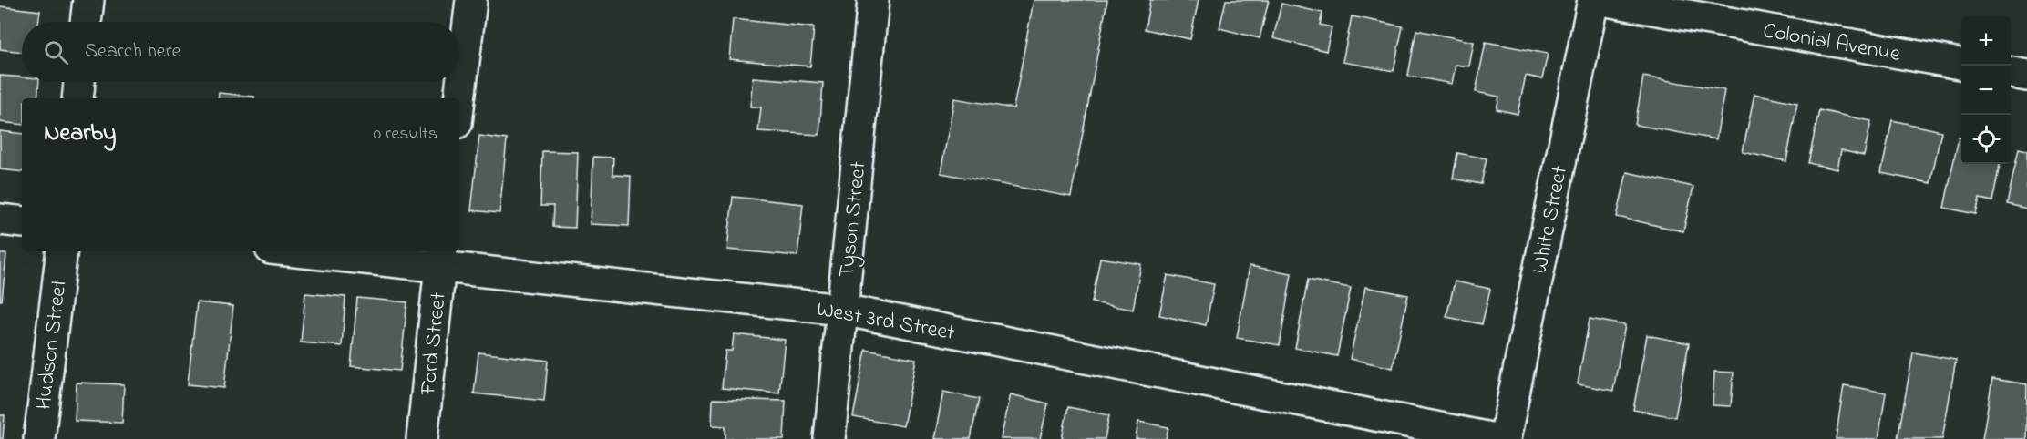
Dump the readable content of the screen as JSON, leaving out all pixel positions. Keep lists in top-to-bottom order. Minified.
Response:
{"streets":{"street":["Colonial Avenue","Tyson Street","White Street","West 3rd Street","Ford Street","Hudson Street"]},"crossings":[["Tyson Street","West 3rd Street"],["West 3rd Street","Ford Street"]],"page":{"map_buttons":["+","−"],"search":"Search here","heading":["Nearby","0 results"]}}
